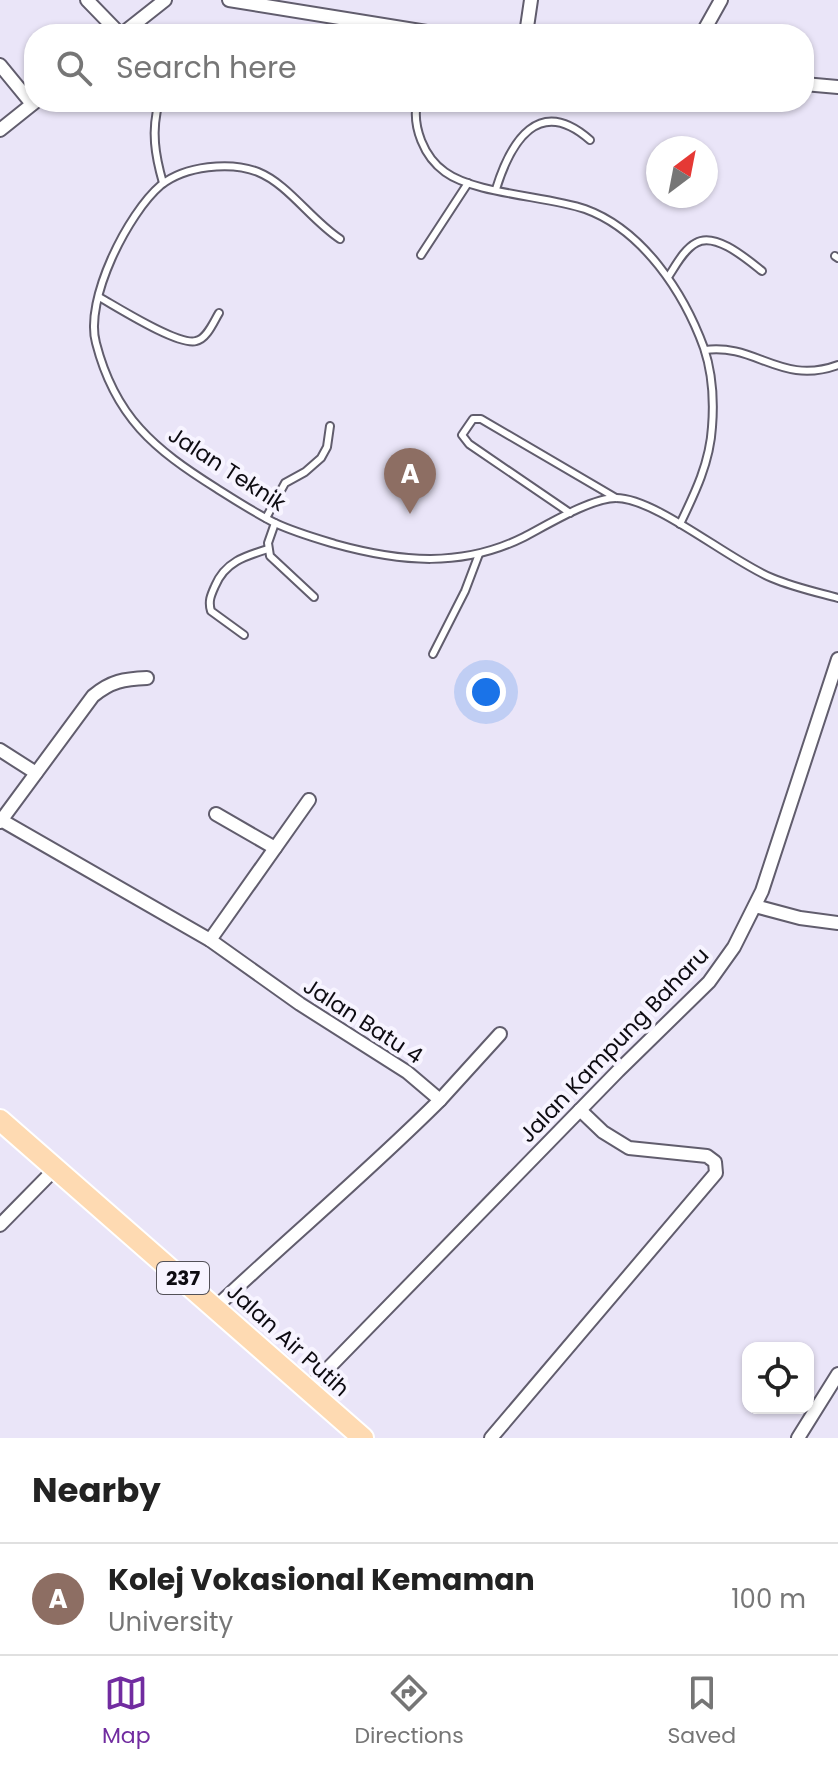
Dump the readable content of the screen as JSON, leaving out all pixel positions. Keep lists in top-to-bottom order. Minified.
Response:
{"streets":{"main road":["237","Jalan Air Putih"],"street":["Jalan Batu 4","Jalan Kampung Baharu"],"lane":["Jalan Teknik"]},"crossings":[["Jalan Kampung Baharu","Jalan Air Putih"]],"north":"top right","page":{"search":"Search here","pins":"A","heading":"Nearby","list":[{"mark":"A","name":"Kolej Vokasional Kemaman","note":"University","value":"100 m"}],"nav":["Map","Directions","Saved"]}}
